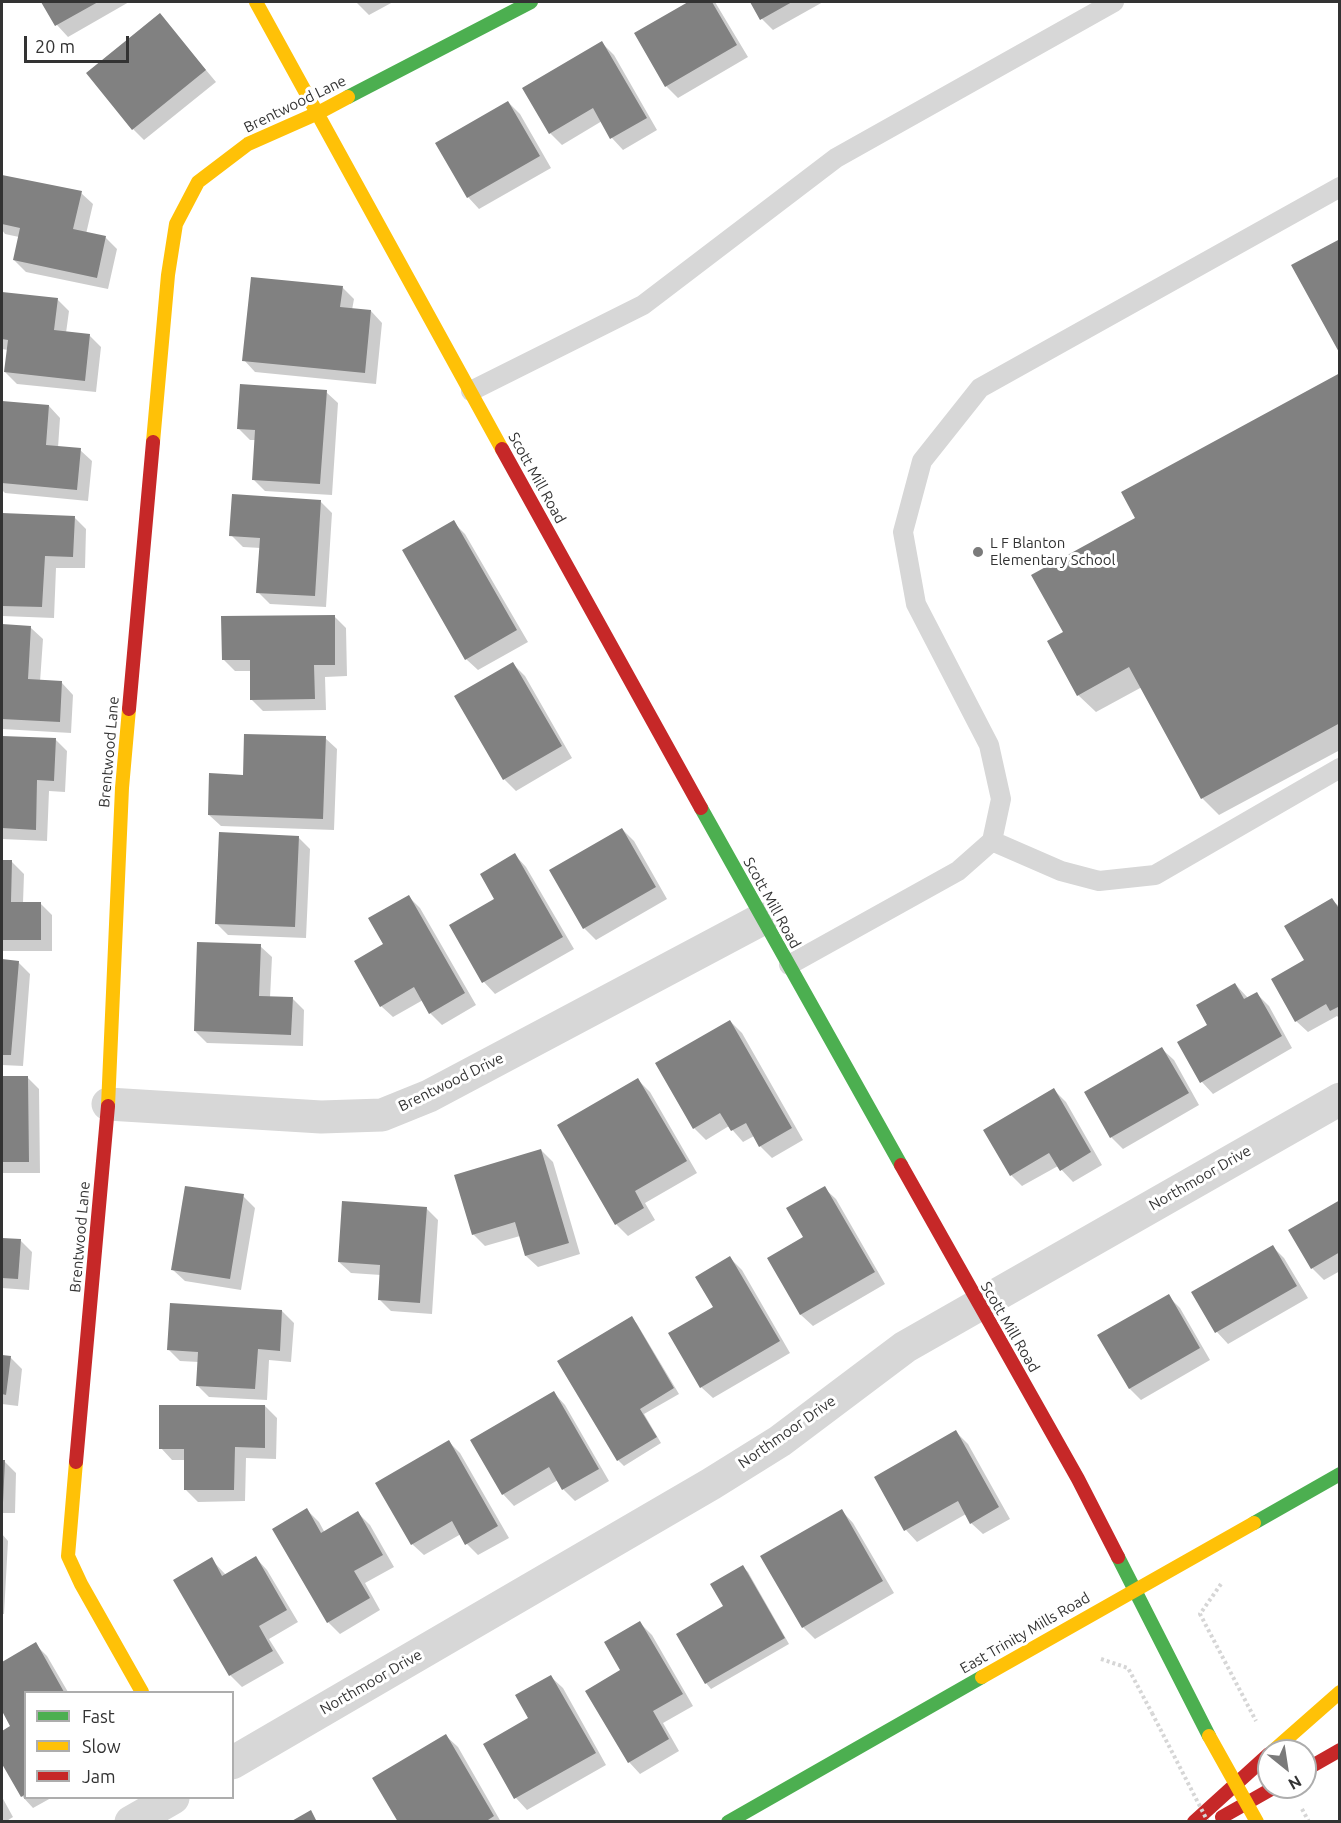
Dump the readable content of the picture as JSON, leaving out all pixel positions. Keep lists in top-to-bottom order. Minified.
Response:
{"streets":{"main road":["Brentwood Lane","Scott Mill Road","East Trinity Mills Road"],"street":["Brentwood Drive","Northmoor Drive"]},"crossings":[["Brentwood Lane","Scott Mill Road"],["Brentwood Lane","Brentwood Drive"],["Scott Mill Road","Brentwood Drive"],["Scott Mill Road","Northmoor Drive"],["Scott Mill Road","East Trinity Mills Road"]],"places":["L F Blanton Elementary School"],"legend":["Fast","Slow","Jam"],"scale_bar":"20 m","north":"bottom right"}
